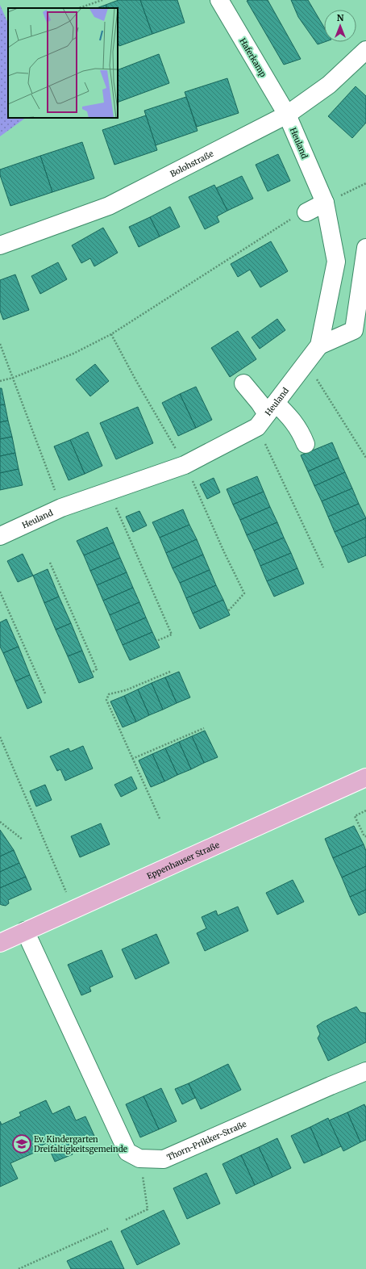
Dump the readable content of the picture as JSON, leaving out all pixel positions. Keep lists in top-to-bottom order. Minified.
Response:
{"streets":{"main road":["Eppenhauser Straße"],"street":["Haferkamp","Heuland","Bolohstraße","Thorn-Prikker-Straße"]},"crossings":[["Haferkamp","Heuland"],["Haferkamp","Bolohstraße"],["Heuland","Bolohstraße"]],"places":{"school or university":["Ev. Kindergarten Dreifaltigkeitsgemeinde"]},"north":"top"}
